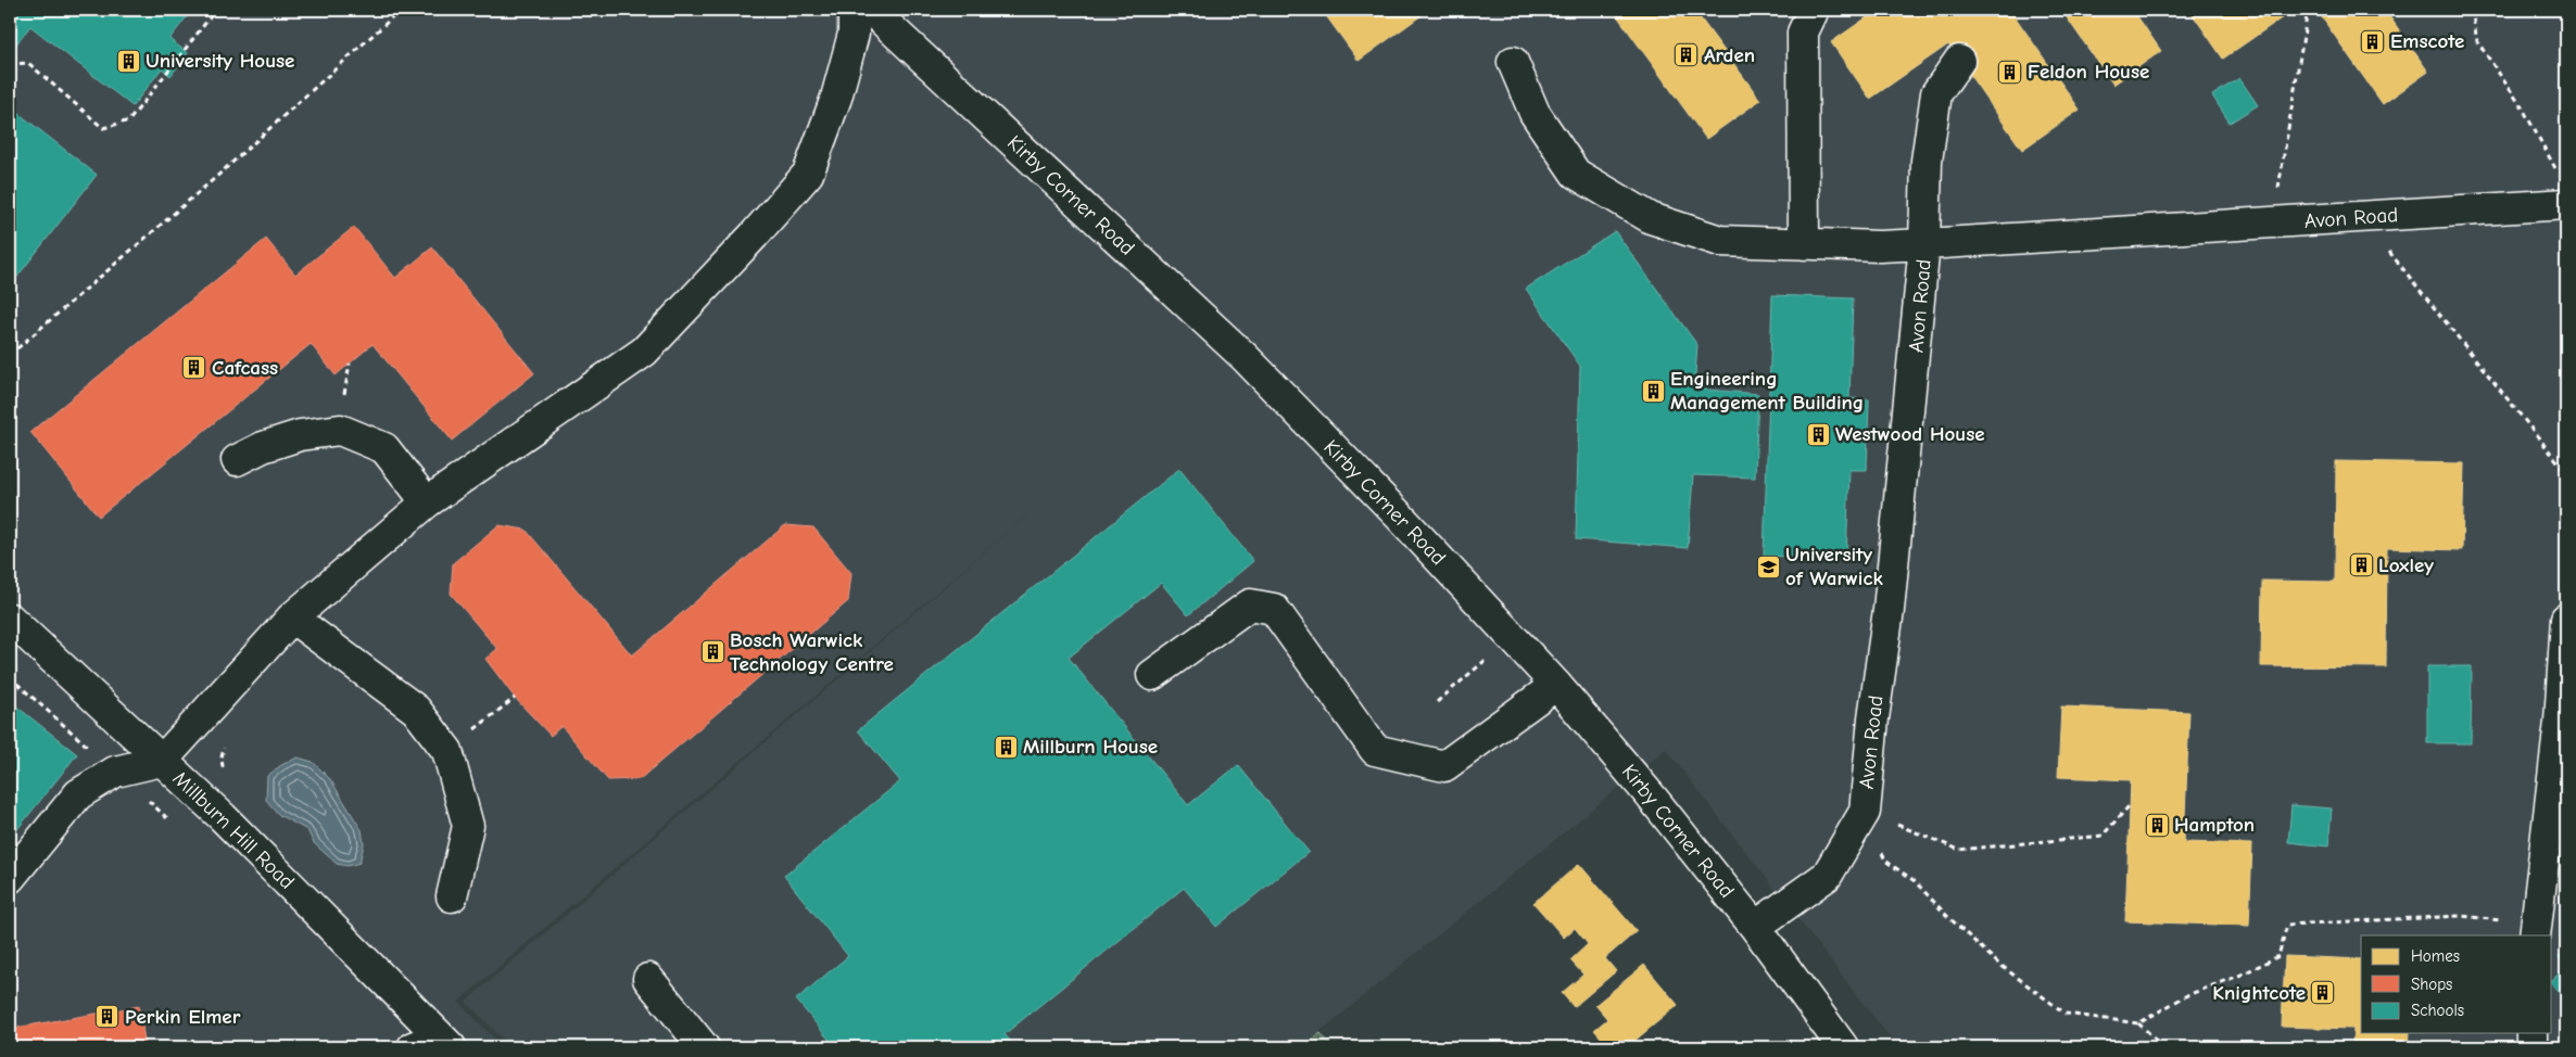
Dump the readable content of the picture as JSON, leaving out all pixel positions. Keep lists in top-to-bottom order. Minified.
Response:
{"streets":{"street":["Kirby Corner Road","Avon Road","Millburn Hill Road"]},"crossings":[["Kirby Corner Road","Avon Road"]],"places":{"building":["Emscote","Arden","University House","Feldon House","Cafcass","Engineering Management Building","Westwood House","Loxley","Bosch Warwick Technology Centre","Millburn House","Hampton","Knightcote","Perkin Elmer"],"school or university":["University of Warwick"]},"legend":["Homes","Shops","Schools"]}
